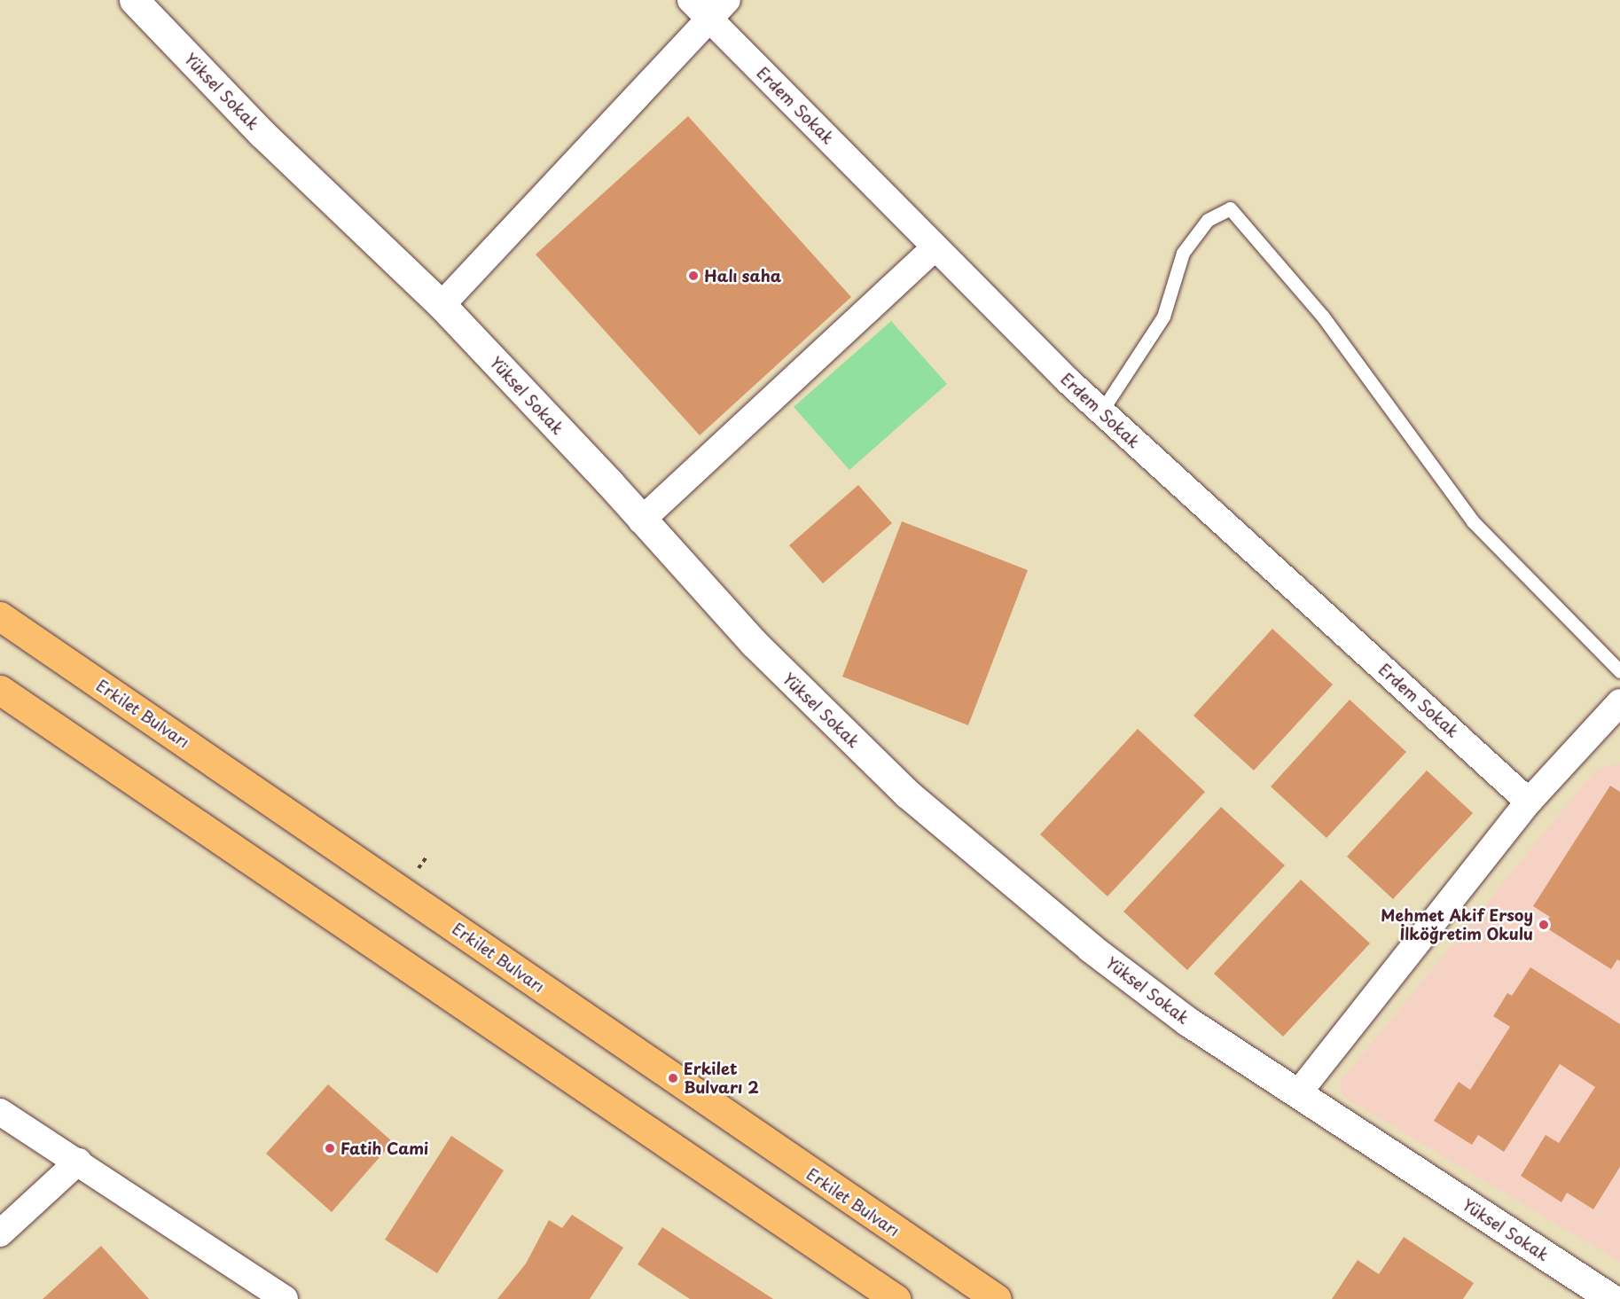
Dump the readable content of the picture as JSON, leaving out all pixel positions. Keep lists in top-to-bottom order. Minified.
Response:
{"streets":{"main road":["Erkilet Bulvarı"],"street":["Yüksel Sokak","Erdem Sokak"]},"places":["Halı saha","Mehmet Akif Ersoy İlköğretim Okulu","Erkilet Bulvarı 2","Fatih Cami"]}
